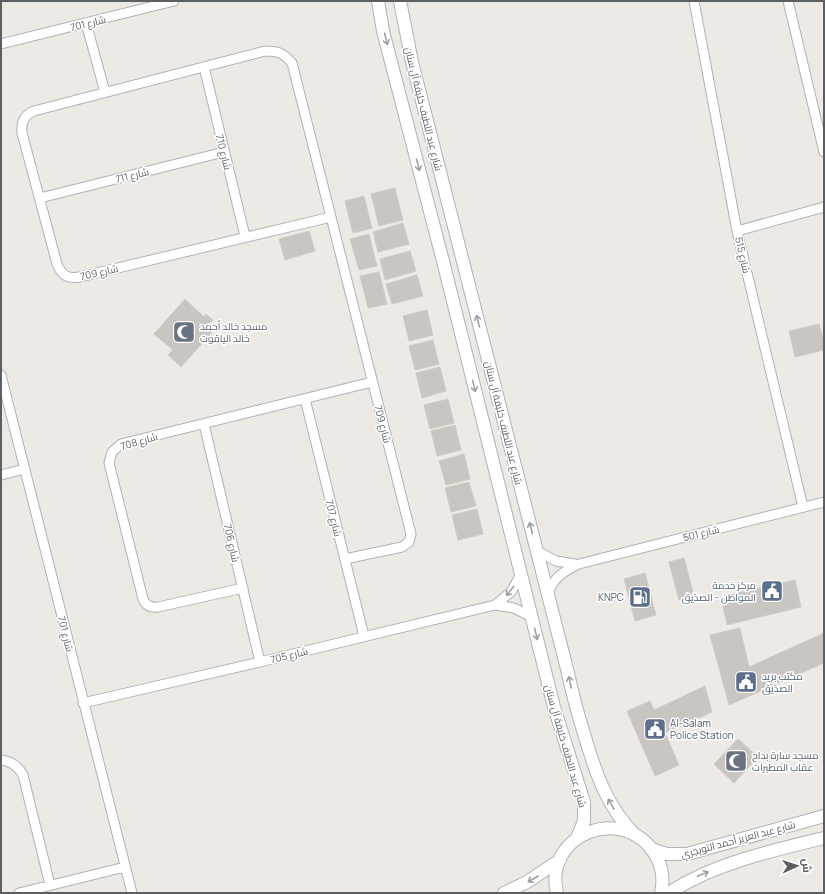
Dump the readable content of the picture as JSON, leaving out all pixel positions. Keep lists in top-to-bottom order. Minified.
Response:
{"streets":{"street":["شارع 701","شارع عبد اللطيف خليفة آل سنان","شارع 710","شارع 711","شارع 515","شارع 709","شارع 708","شارع 707","شارع 501","شارع 706","شارع 705","شارع عبد العزيز أحمد التويجري"]},"crossings":[["شارع 701","شارع 705"],["شارع عبد اللطيف خليفة آل سنان","شارع 501"],["شارع عبد اللطيف خليفة آل سنان","شارع 705"],["شارع عبد اللطيف خليفة آل سنان","شارع عبد العزيز أحمد التويجري"],["شارع 710","شارع 711"],["شارع 710","شارع 709"],["شارع 711","شارع 709"],["شارع 515","شارع 501"],["شارع 709","شارع 708"],["شارع 709","شارع 707"],["شارع 708","شارع 707"],["شارع 708","شارع 706"],["شارع 707","شارع 705"],["شارع 706","شارع 705"]],"places":{"mosque":["مسجد خالد أحمد خالد الياقوت","مسجد سارة بداح عقاب المطيرات"],"public building":["مركز خدمة المواطن - الصدّيق","مكتب بريد الصدّيق","Al-Salam Police Station"],"fuel station":["KNPC"]},"north":"right"}
